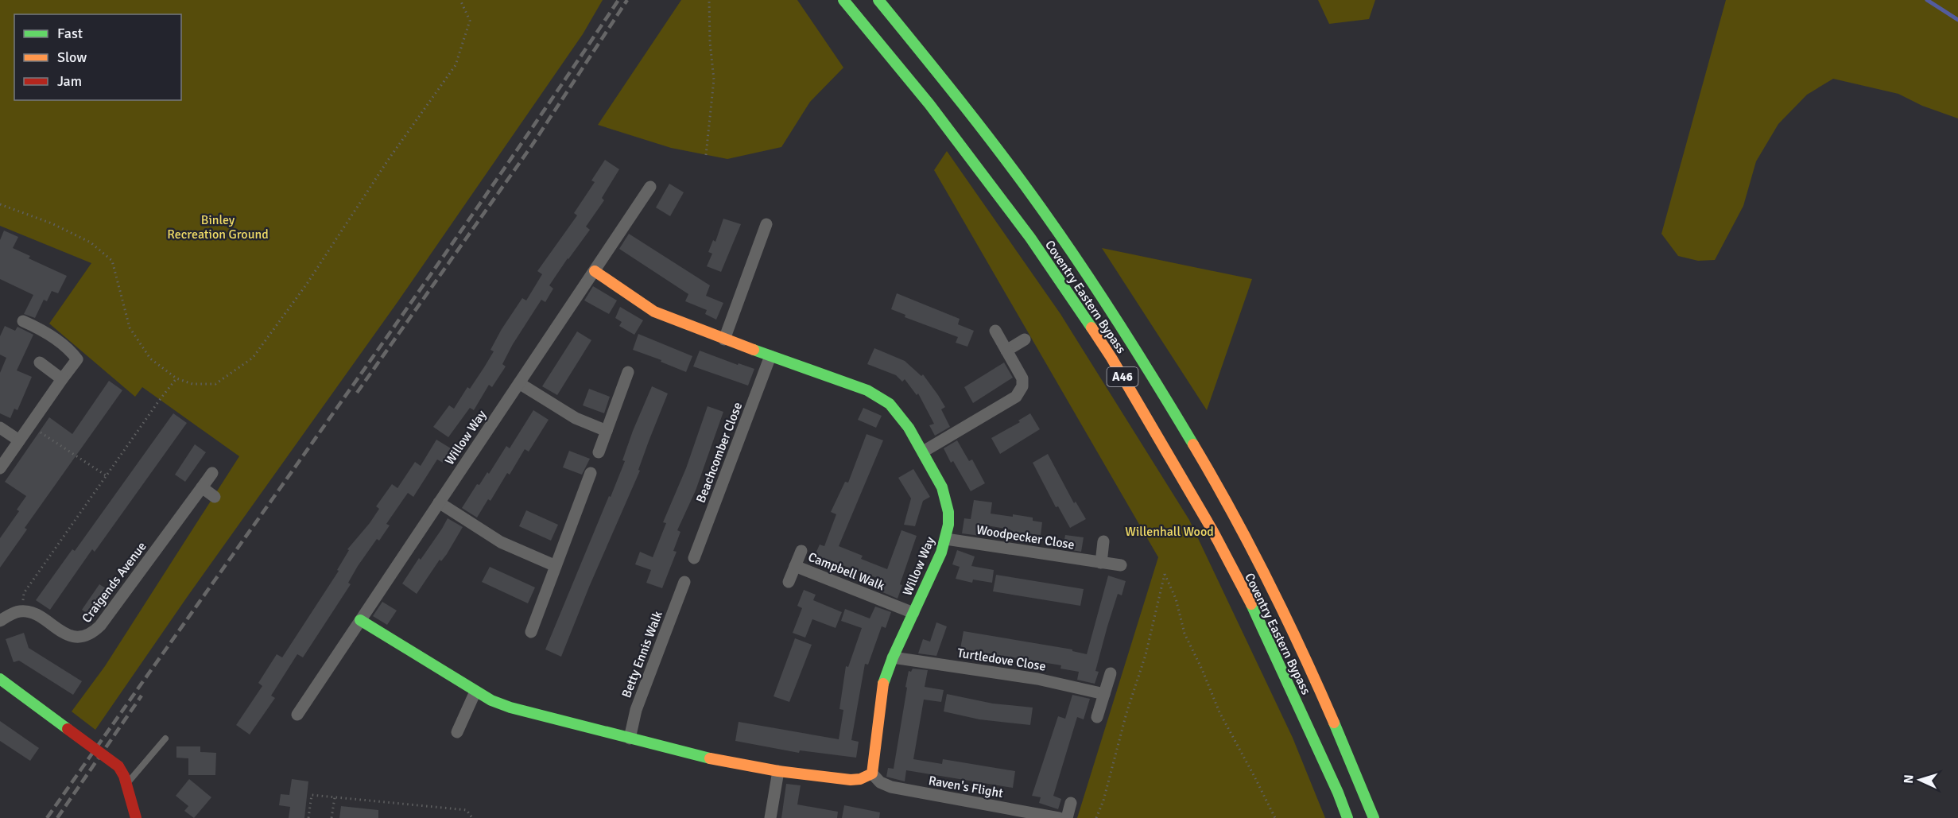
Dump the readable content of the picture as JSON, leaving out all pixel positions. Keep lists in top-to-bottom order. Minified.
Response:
{"streets":{"main road":["Coventry Eastern Bypass","A46","Willow Way"],"street":["Beachcomber Close","Woodpecker Close","Campbell Walk","Craigends Avenue","Betty Ennis Walk","Turtledove Close","Raven's Flight"]},"crossings":[["Willow Way","Beachcomber Close"],["Willow Way","Woodpecker Close"],["Willow Way","Campbell Walk"],["Willow Way","Turtledove Close"],["Willow Way","Raven's Flight"]],"parks":["Binley Recreation Ground","Willenhall Wood"],"legend":["Fast","Slow","Jam"],"north":"left"}
